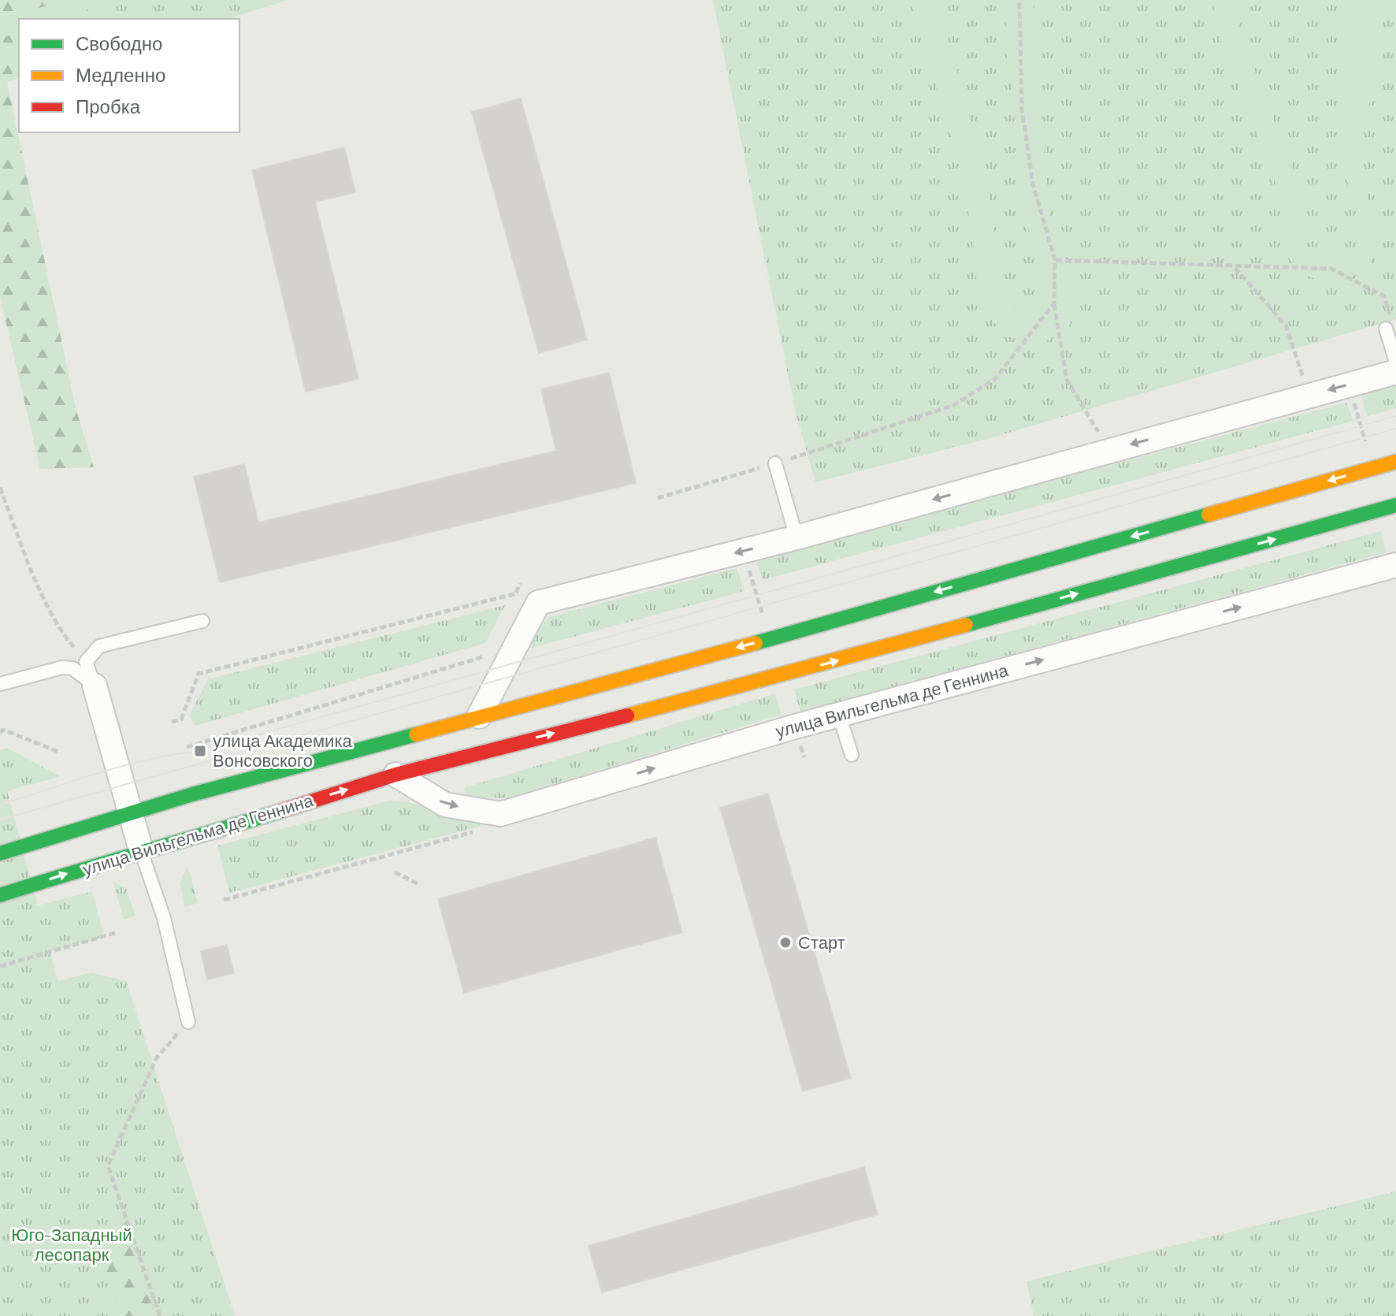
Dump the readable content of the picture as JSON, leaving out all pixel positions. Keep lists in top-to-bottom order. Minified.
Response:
{"streets":{"main road":["улица Вильгельма де Геннина"]},"parks":["Юго-Западный лесопарк"],"places":{"transit":["улица Академика Вонсовского"],"other":["Старт"]},"legend":["Свободно","Медленно","Пробка"]}
